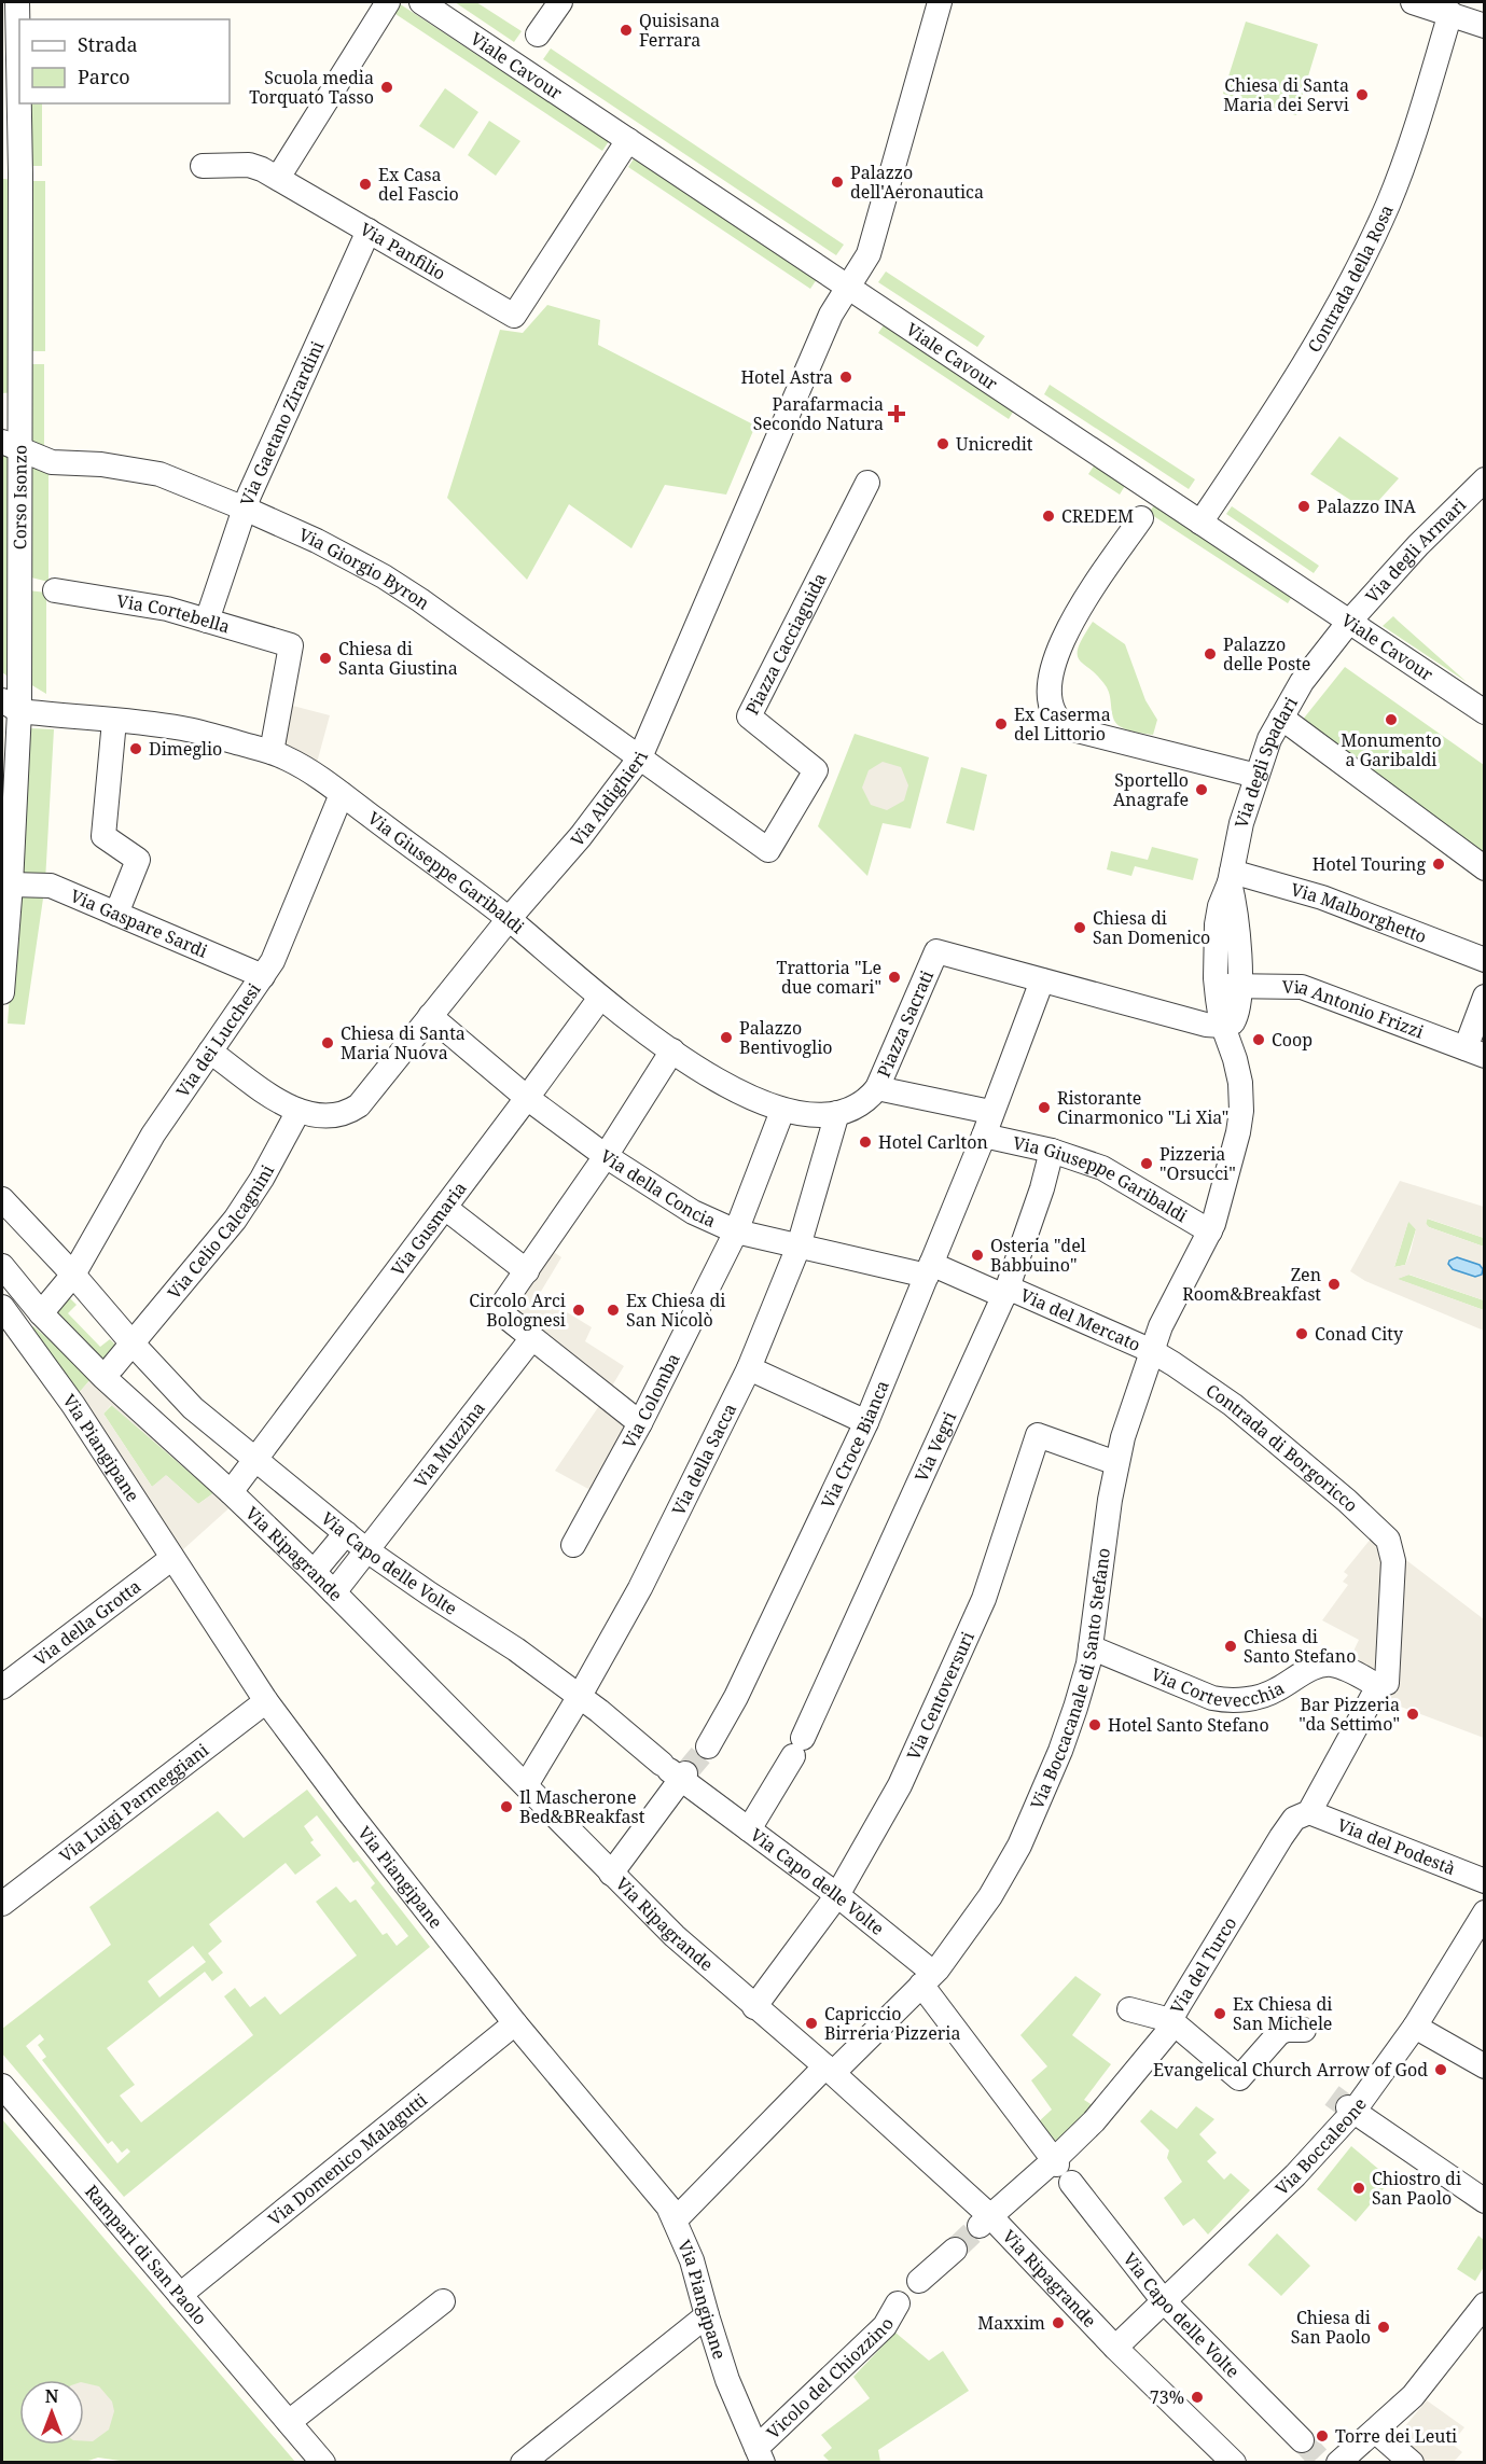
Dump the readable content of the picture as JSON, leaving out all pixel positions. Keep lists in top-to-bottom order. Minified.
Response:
{"streets":{"street":["Viale Cavour","Via Panfilio","Contrada della Rosa","Via Gaetano Zirardini","Corso Isonzo","Via degli Armari","Via Giorgio Byron","Via Cortebella","Piazza Cacciaguida","Via degli Spadari","Via Aldighieri","Via Giuseppe Garibaldi","Via Malborghetto","Via Gaspare Sardi","Via Antonio Frizzi","Piazza Sacrati","Via dei Lucchesi","Via della Concia","Via Gusmaria","Via Celio Calcagnini","Via del Mercato","Via Colomba","Via Muzzina","Via Croce Bianca","Via Vegri","Contrada di Borgoricco","Via Piangipane","Via della Sacca","Via Ripagrande","Via Capo delle Volte","Via della Grotta","Via Cortevecchia","Via Boccacanale di Santo Stefano","Via Centoversuri","Via Luigi Parmeggiani","Via del Podestà","Via del Turco","Via Boccaleone","Via Domenico Malagutti","Rampari di San Paolo","Vicolo del Chiozzino"]},"crossings":[["Viale Cavour","Via Panfilio"],["Viale Cavour","Contrada della Rosa"],["Viale Cavour","Via degli Armari"],["Viale Cavour","Via degli Spadari"],["Viale Cavour","Via Aldighieri"],["Via Panfilio","Via Gaetano Zirardini"],["Via Gaetano Zirardini","Via Giorgio Byron"],["Via Gaetano Zirardini","Via Cortebella"],["Corso Isonzo","Via Giorgio Byron"],["Corso Isonzo","Via Giuseppe Garibaldi"],["Corso Isonzo","Via Gaspare Sardi"],["Via degli Armari","Via degli Spadari"],["Via Giorgio Byron","Piazza Cacciaguida"],["Via Giorgio Byron","Via Aldighieri"],["Via Cortebella","Via Giuseppe Garibaldi"],["Via degli Spadari","Via Malborghetto"],["Via degli Spadari","Via Antonio Frizzi"],["Via degli Spadari","Piazza Sacrati"],["Via Aldighieri","Via Giuseppe Garibaldi"],["Via Aldighieri","Via dei Lucchesi"],["Via Aldighieri","Via della Concia"],["Via Aldighieri","Via Celio Calcagnini"],["Via Giuseppe Garibaldi","Via dei Lucchesi"],["Via Giuseppe Garibaldi","Via Gusmaria"],["Via Giuseppe Garibaldi","Via Colomba"],["Via Giuseppe Garibaldi","Via Croce Bianca"],["Via Giuseppe Garibaldi","Via Vegri"],["Via Giuseppe Garibaldi","Via della Sacca"],["Via Giuseppe Garibaldi","Via Boccacanale di Santo Stefano"],["Via Gaspare Sardi","Via dei Lucchesi"],["Via dei Lucchesi","Via Ripagrande"],["Via dei Lucchesi","Via Capo delle Volte"],["Via della Concia","Via Gusmaria"],["Via della Concia","Via del Mercato"],["Via della Concia","Via Colomba"],["Via della Concia","Via Croce Bianca"],["Via della Concia","Via Vegri"],["Via della Concia","Via della Sacca"],["Via Gusmaria","Via Ripagrande"],["Via Gusmaria","Via Capo delle Volte"],["Via Celio Calcagnini","Via Ripagrande"],["Via Celio Calcagnini","Via Capo delle Volte"],["Via del Mercato","Via Vegri"],["Via del Mercato","Contrada di Borgoricco"],["Via del Mercato","Via Boccacanale di Santo Stefano"],["Via Muzzina","Via Ripagrande"],["Via Muzzina","Via Capo delle Volte"],["Via Vegri","Via Capo delle Volte"],["Contrada di Borgoricco","Via Boccacanale di Santo Stefano"],["Contrada di Borgoricco","Via del Turco"],["Via Piangipane","Via della Grotta"],["Via Piangipane","Via Boccacanale di Santo Stefano"],["Via Piangipane","Via Luigi Parmeggiani"],["Via Piangipane","Via Domenico Malagutti"],["Via Piangipane","Vicolo del Chiozzino"],["Via della Sacca","Via Ripagrande"],["Via della Sacca","Via Capo delle Volte"],["Via Ripagrande","Via Boccacanale di Santo Stefano"],["Via Ripagrande","Via Centoversuri"],["Via Ripagrande","Via del Turco"],["Via Ripagrande","Via Boccaleone"],["Via Capo delle Volte","Via Boccacanale di Santo Stefano"],["Via Capo delle Volte","Via Centoversuri"],["Via Capo delle Volte","Via del Turco"],["Via Capo delle Volte","Via Boccaleone"],["Via Cortevecchia","Via Boccacanale di Santo Stefano"],["Via Cortevecchia","Via del Turco"],["Via Boccacanale di Santo Stefano","Via Centoversuri"],["Via del Podestà","Via del Turco"],["Via Domenico Malagutti","Rampari di San Paolo"]],"places":{"other":["Quisisana Ferrara","Scuola media Torquato Tasso","Chiesa di Santa Maria dei Servi","Palazzo dell'Aeronautica","Ex Casa del Fascio","Hotel Astra","Unicredit","Palazzo INA","CREDEM","Palazzo delle Poste","Chiesa di Santa Giustina","Monumento a Garibaldi","Ex Caserma del Littorio","Dimeglio","Sportello Anagrafe","Hotel Touring","Chiesa di San Domenico","Trattoria \"Le due comari\"","Palazzo Bentivoglio","Coop","Chiesa di Santa Maria Nuova","Ristorante Cinarmonico \"Li Xia\"","Hotel Carlton","Pizzeria \"Orsucci\"","Osteria \"del Babbuino\"","Zen Room&Breakfast","Circolo Arci Bolognesi","Ex Chiesa di San Nicolò","Conad City","Chiesa di Santo Stefano","Bar Pizzeria \"da Settimo\"","Hotel Santo Stefano","Il Mascherone Bed&BReakfast","Ex Chiesa di San Michele","Capriccio Birreria Pizzeria","Evangelical Church Arrow of God","Chiostro di San Paolo","Maxxim","Chiesa di San Paolo","73%","Torre dei Leuti"],"health":["Parafarmacia Secondo Natura"]},"legend":["Strada","Parco"],"north":"top"}
